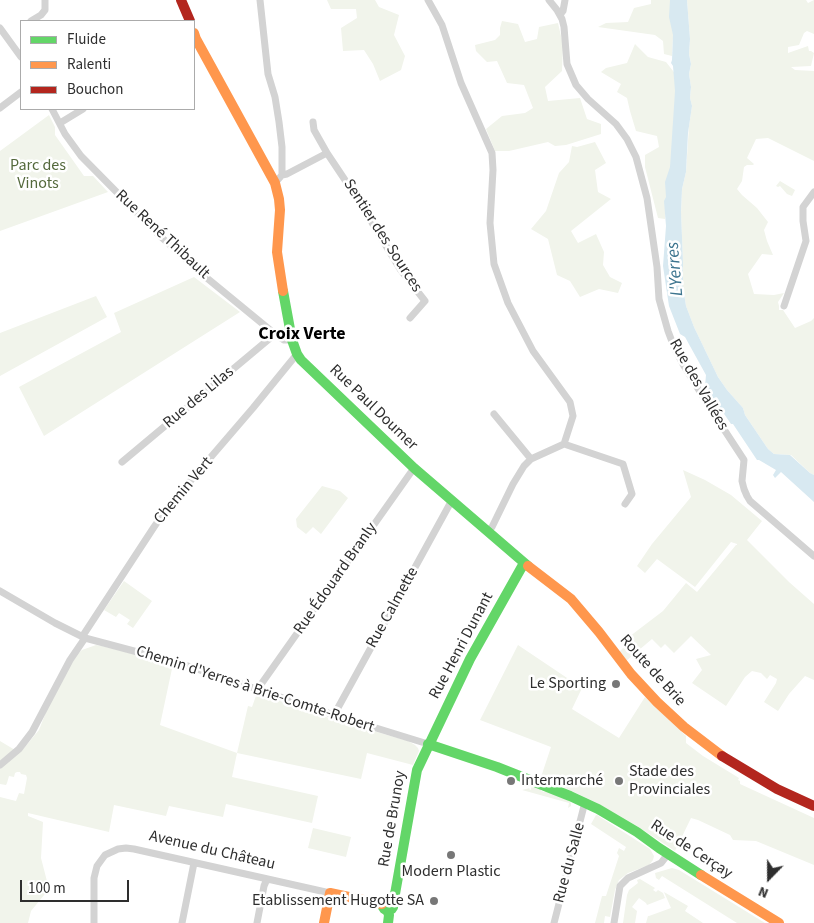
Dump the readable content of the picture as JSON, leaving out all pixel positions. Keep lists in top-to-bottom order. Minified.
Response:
{"streets":{"street":["Rue René Thibault","Sentier des Sources","Rue des Vallées","Rue des Lilas","Rue Paul Doumer","Chemin Vert","Rue Édouard Branly","Rue Calmette","Rue Henri Dunant","Route de Brie","Chemin d'Yerres à Brie-Comte-Robert","Rue de Brunoy","Rue de Cerçay","Avenue du Château","Rue du Salle"]},"crossings":[["Rue René Thibault","Rue des Lilas"],["Rue René Thibault","Rue Paul Doumer"],["Rue Paul Doumer","Chemin Vert"],["Rue Paul Doumer","Rue Édouard Branly"],["Rue Paul Doumer","Rue Calmette"],["Rue Paul Doumer","Route de Brie"],["Chemin Vert","Chemin d'Yerres à Brie-Comte-Robert"],["Rue Édouard Branly","Chemin d'Yerres à Brie-Comte-Robert"],["Rue Calmette","Chemin d'Yerres à Brie-Comte-Robert"],["Rue Henri Dunant","Route de Brie"],["Rue Henri Dunant","Chemin d'Yerres à Brie-Comte-Robert"],["Rue Henri Dunant","Rue de Brunoy"],["Rue Henri Dunant","Rue de Cerçay"],["Chemin d'Yerres à Brie-Comte-Robert","Rue de Brunoy"],["Chemin d'Yerres à Brie-Comte-Robert","Rue de Cerçay"],["Rue de Brunoy","Rue de Cerçay"],["Rue de Brunoy","Avenue du Château"],["Rue de Cerçay","Rue du Salle"]],"districts":["Croix Verte"],"water":["L'Yerres"],"parks":["Parc des Vinots"],"places":["Le Sporting","Intermarché","Stade des Provinciales","Modern Plastic","Etablissement Hugotte SA"],"legend":["Fluide","Ralenti","Bouchon"],"scale_bar":"100 m","north":"bottom"}
